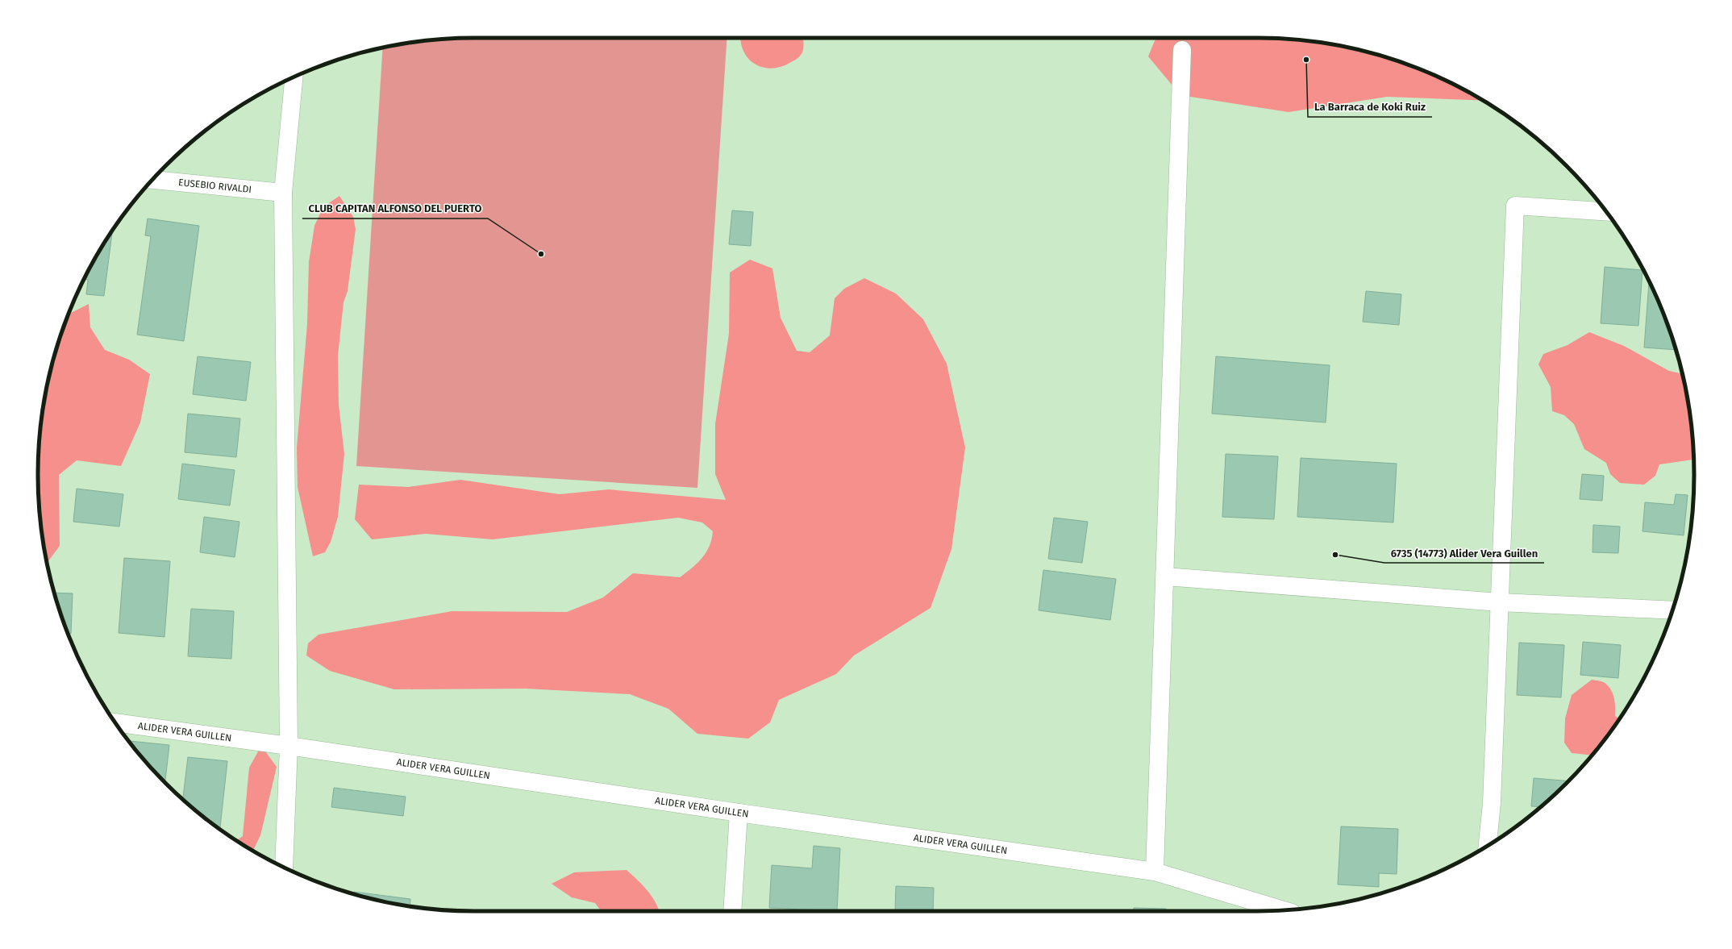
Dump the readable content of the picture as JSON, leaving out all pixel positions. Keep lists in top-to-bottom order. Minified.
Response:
{"streets":{"street":["EUSEBIO RIVALDI","ALIDER VERA GUILLEN"]},"places":["La Barraca de Koki Ruiz","CLUB CAPITAN ALFONSO DEL PUERTO","6735 (14773) Alider Vera Guillen"]}
